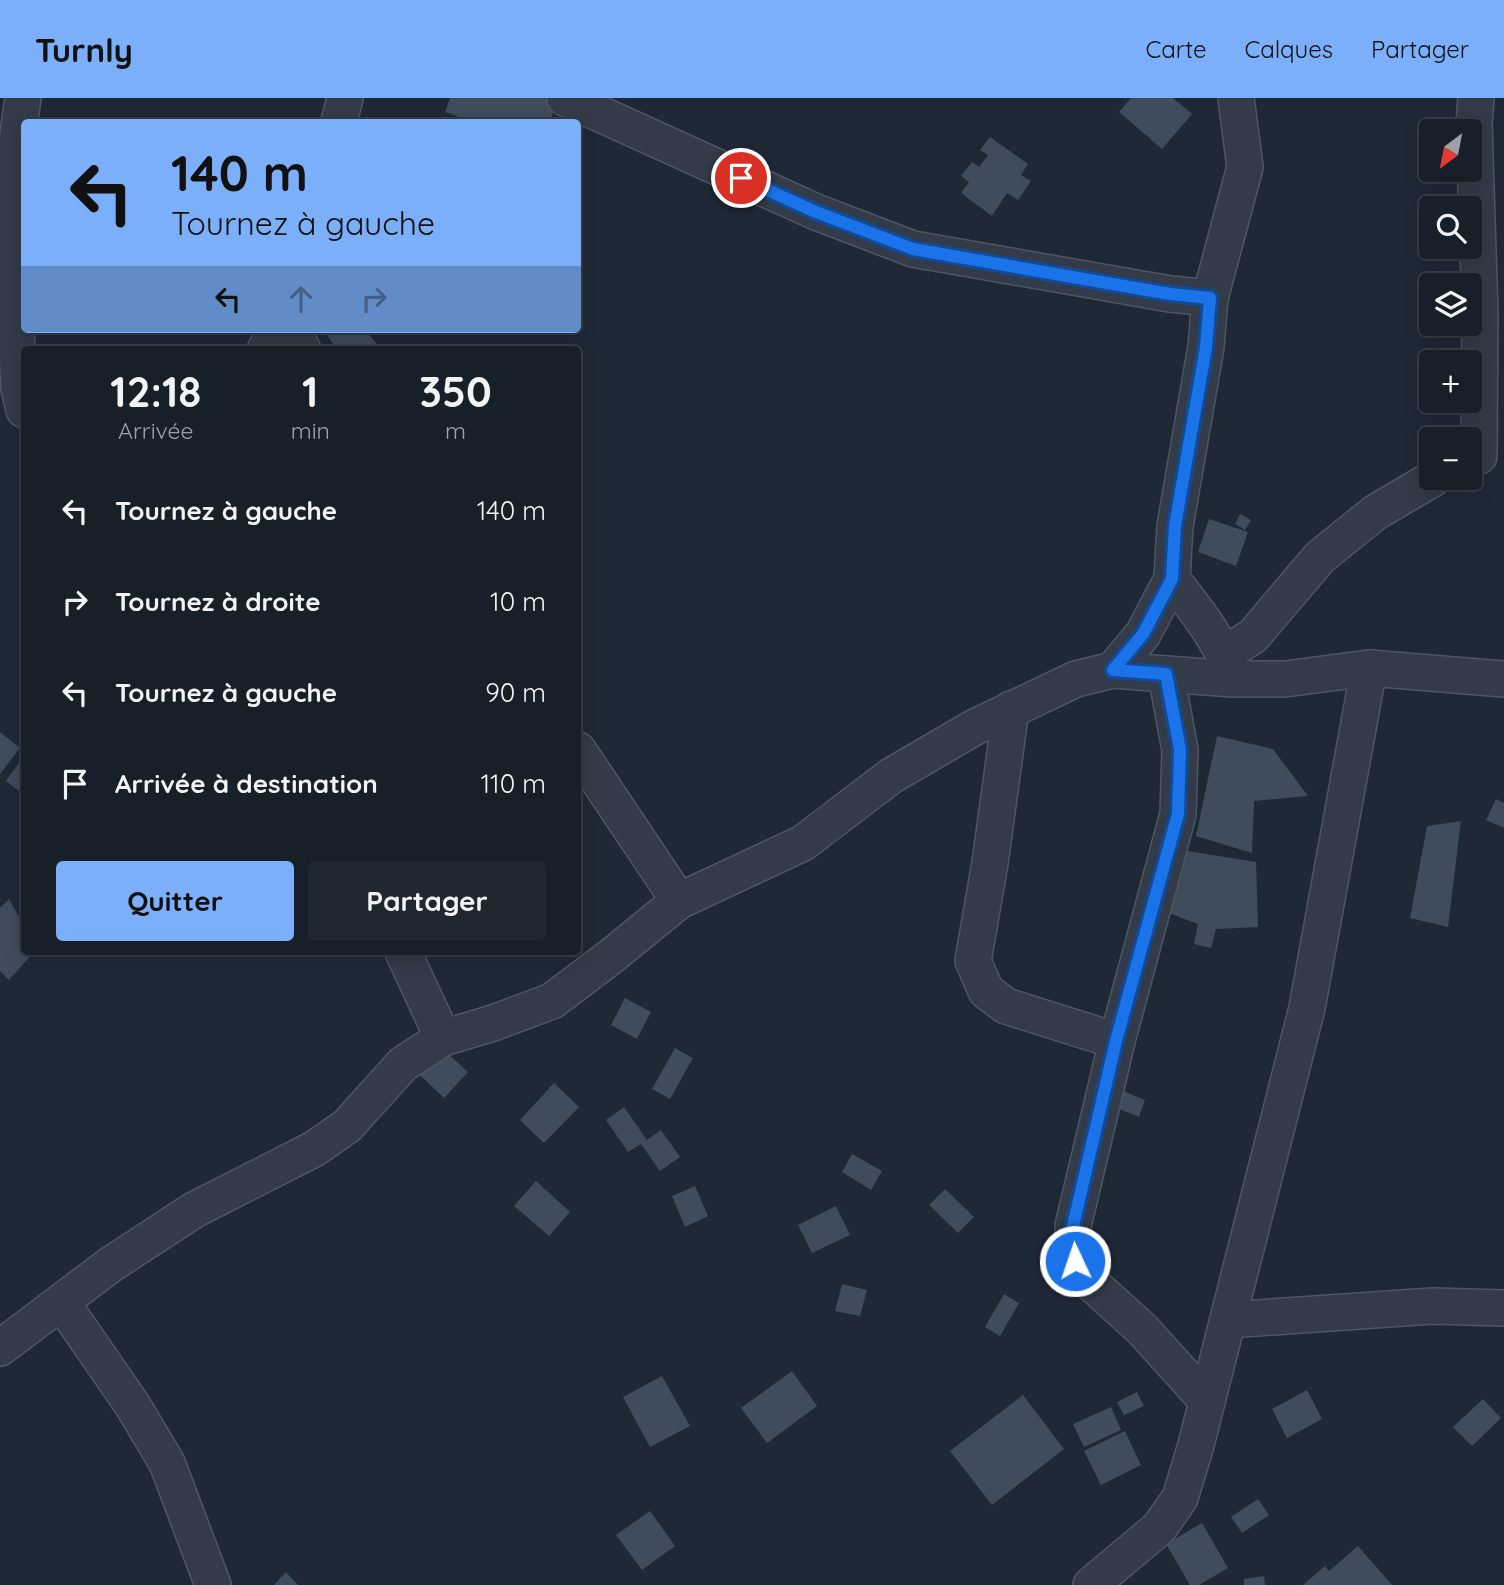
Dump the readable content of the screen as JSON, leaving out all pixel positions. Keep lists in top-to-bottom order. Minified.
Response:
{"north":"bottom left","page":{"header":"Turnly","nav":["Carte","Calques","Partager"],"map_buttons":["+","−"],"turn":["140 m","Tournez à gauche"],"eta":["12:18","Arrivée","1","min","350","m"],"list":[{"name":"Tournez à gauche","value":"140 m"},{"name":"Tournez à droite","value":"10 m"},{"name":"Tournez à gauche","value":"90 m"},{"name":"Arrivée à destination","value":"110 m"}],"buttons":["Quitter","Partager"]}}
